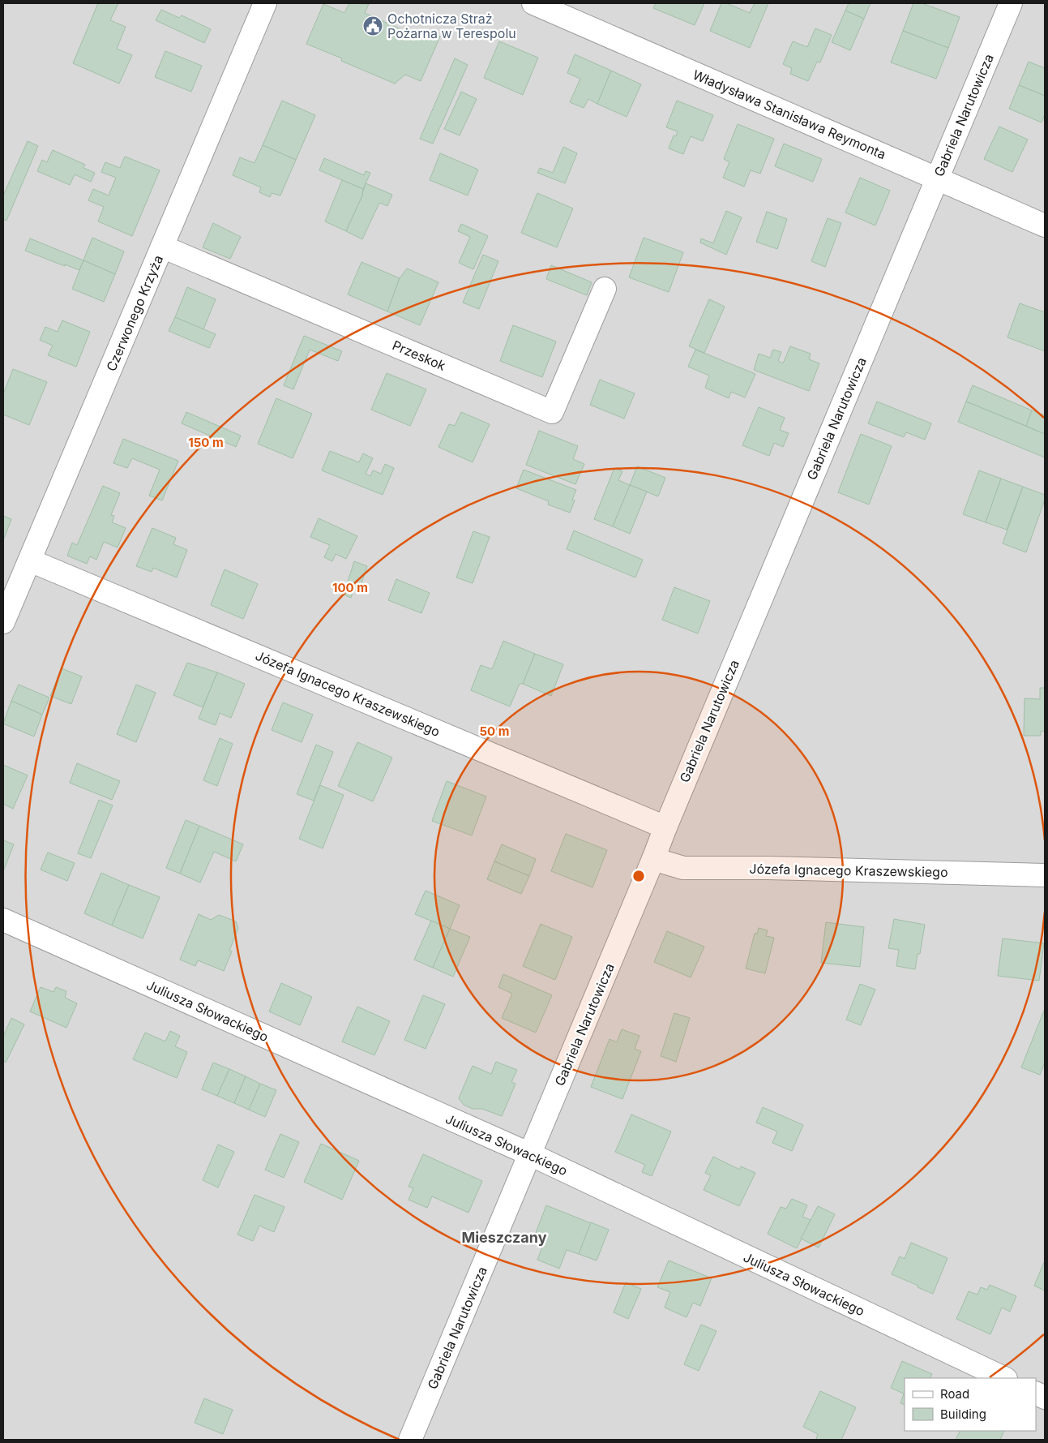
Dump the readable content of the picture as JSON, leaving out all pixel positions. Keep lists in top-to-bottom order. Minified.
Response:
{"streets":{"street":["Władysława Stanisława Reymonta","Gabriela Narutowicza","Czerwonego Krzyża","Przeskok","Józefa Ignacego Kraszewskiego","Juliusza Słowackiego"]},"crossings":[["Władysława Stanisława Reymonta","Gabriela Narutowicza"],["Gabriela Narutowicza","Józefa Ignacego Kraszewskiego"],["Gabriela Narutowicza","Juliusza Słowackiego"],["Czerwonego Krzyża","Przeskok"],["Czerwonego Krzyża","Józefa Ignacego Kraszewskiego"]],"districts":["Mieszczany"],"places":{"public building":["Ochotnicza Straż Pożarna w Terespolu"]},"legend":["Road","Building"],"rings":["150 m","100 m","50 m"]}
